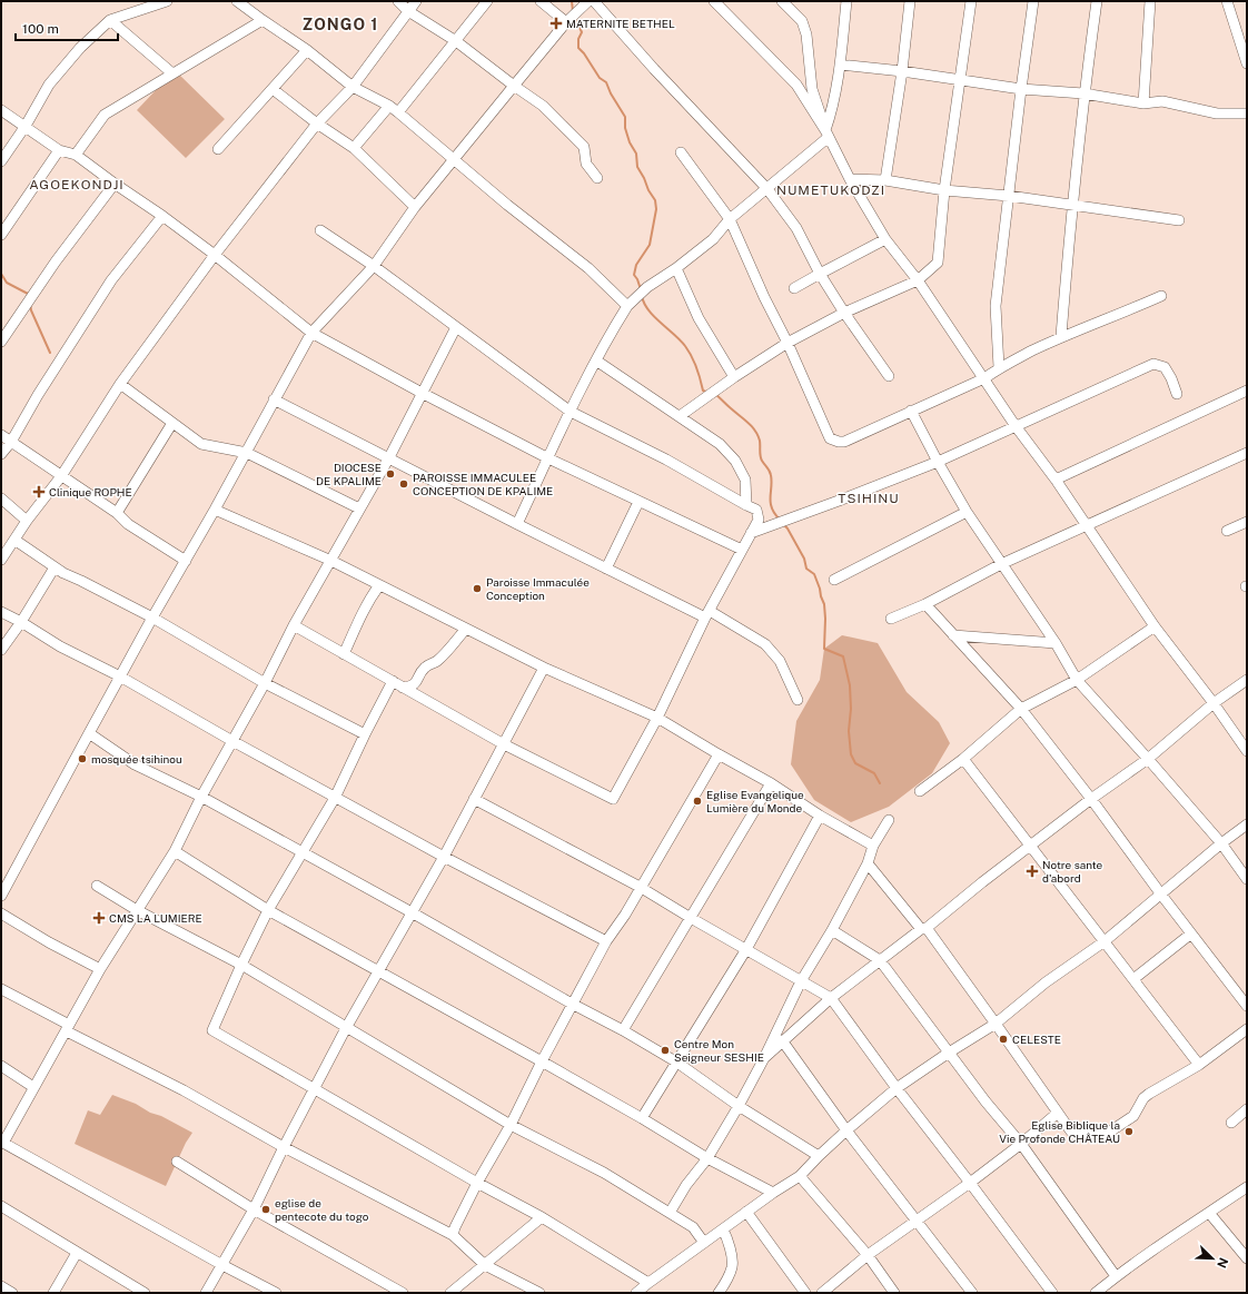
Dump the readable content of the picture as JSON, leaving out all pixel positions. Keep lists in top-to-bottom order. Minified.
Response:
{"districts":["ZONGO 1","AGOEKONDJI","NUMETUKODZI","TSIHINU"],"places":{"health":["MATERNITE BETHEL","Clinique ROPHE","Notre sante d'abord","CMS LA LUMIERE"],"other":["DIOCESE DE KPALIME","PAROISSE IMMACULEE CONCEPTION DE KPALIME","Paroisse Immaculée Conception","mosquée tsihinou","Eglise Evangelique Lumière du Monde","CELESTE","Centre Mon Seigneur SESHIE","Eglise Biblique la Vie Profonde CHÂTEAU","eglise de pentecote du togo"]},"scale_bar":"100 m","north":"bottom right"}
